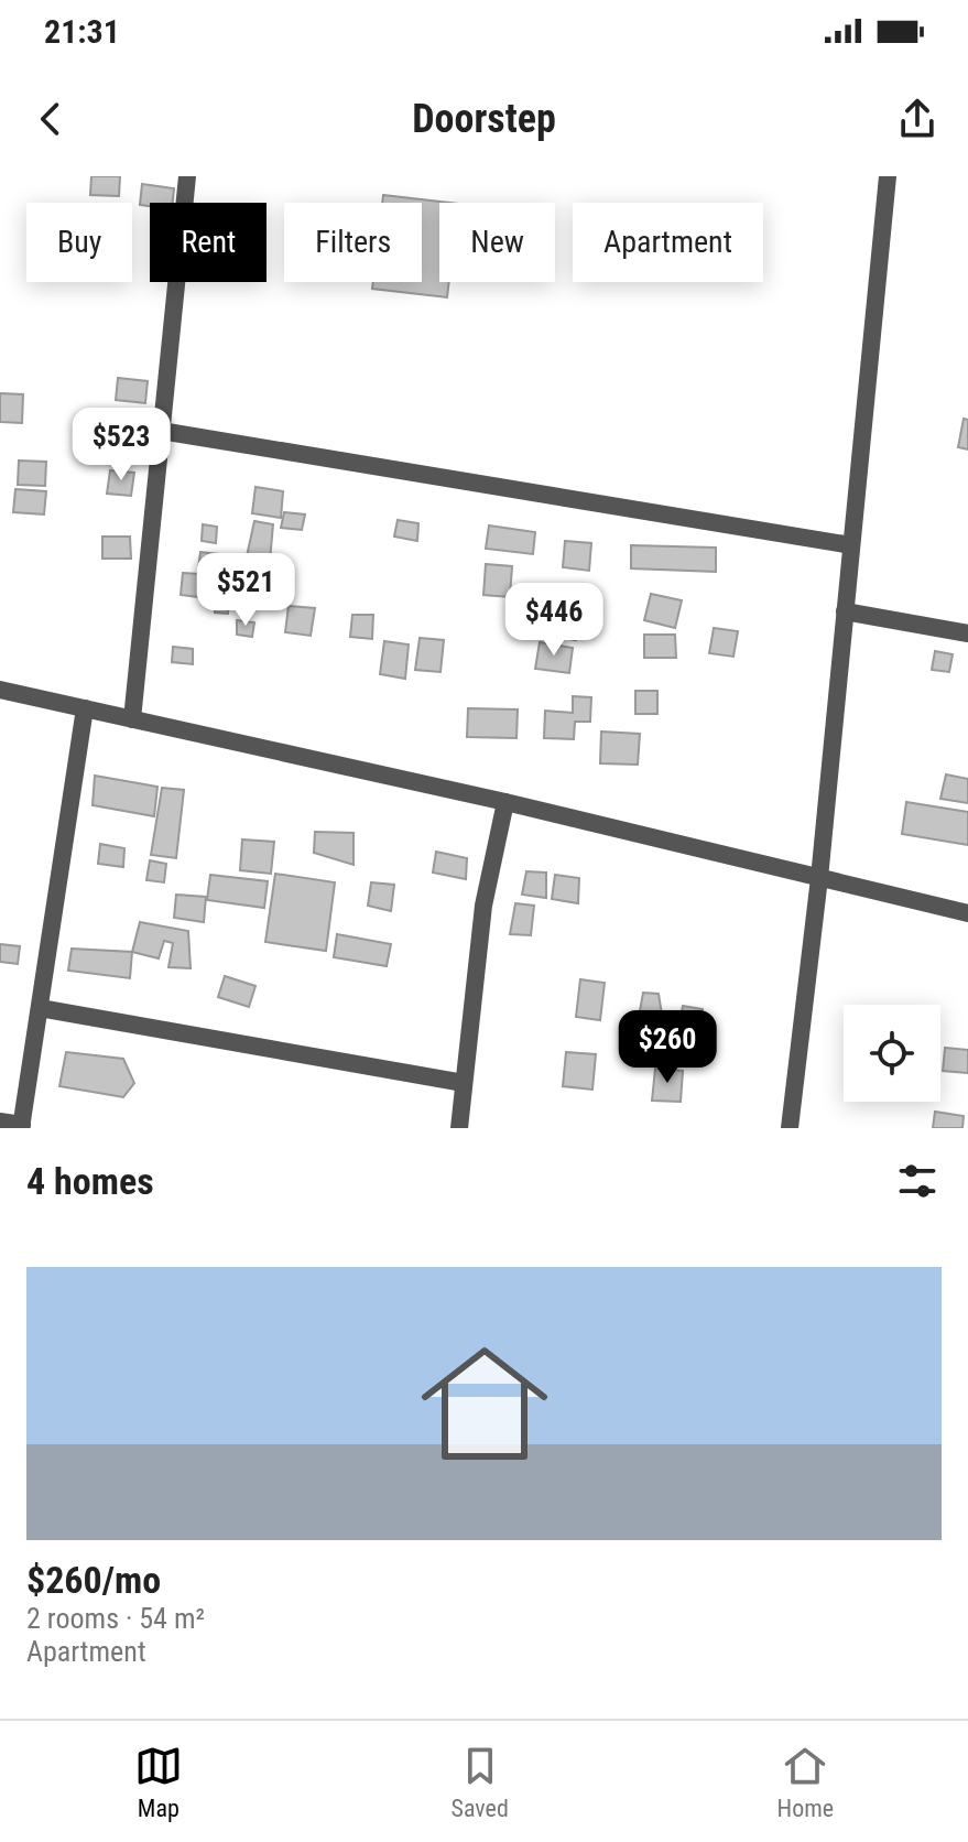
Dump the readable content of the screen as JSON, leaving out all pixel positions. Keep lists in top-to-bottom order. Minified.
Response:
{"page":{"status":"21:31","header":"Doorstep","chip":["Buy","Rent","Filters","New","Apartment"],"price":["$523","$521","$446","$260"],"heading":"4 homes","list":[{"name":"$260/mo","note":"2 rooms · 54 m² · Apartment"}],"tabs":["Map","Saved","Home"]}}
